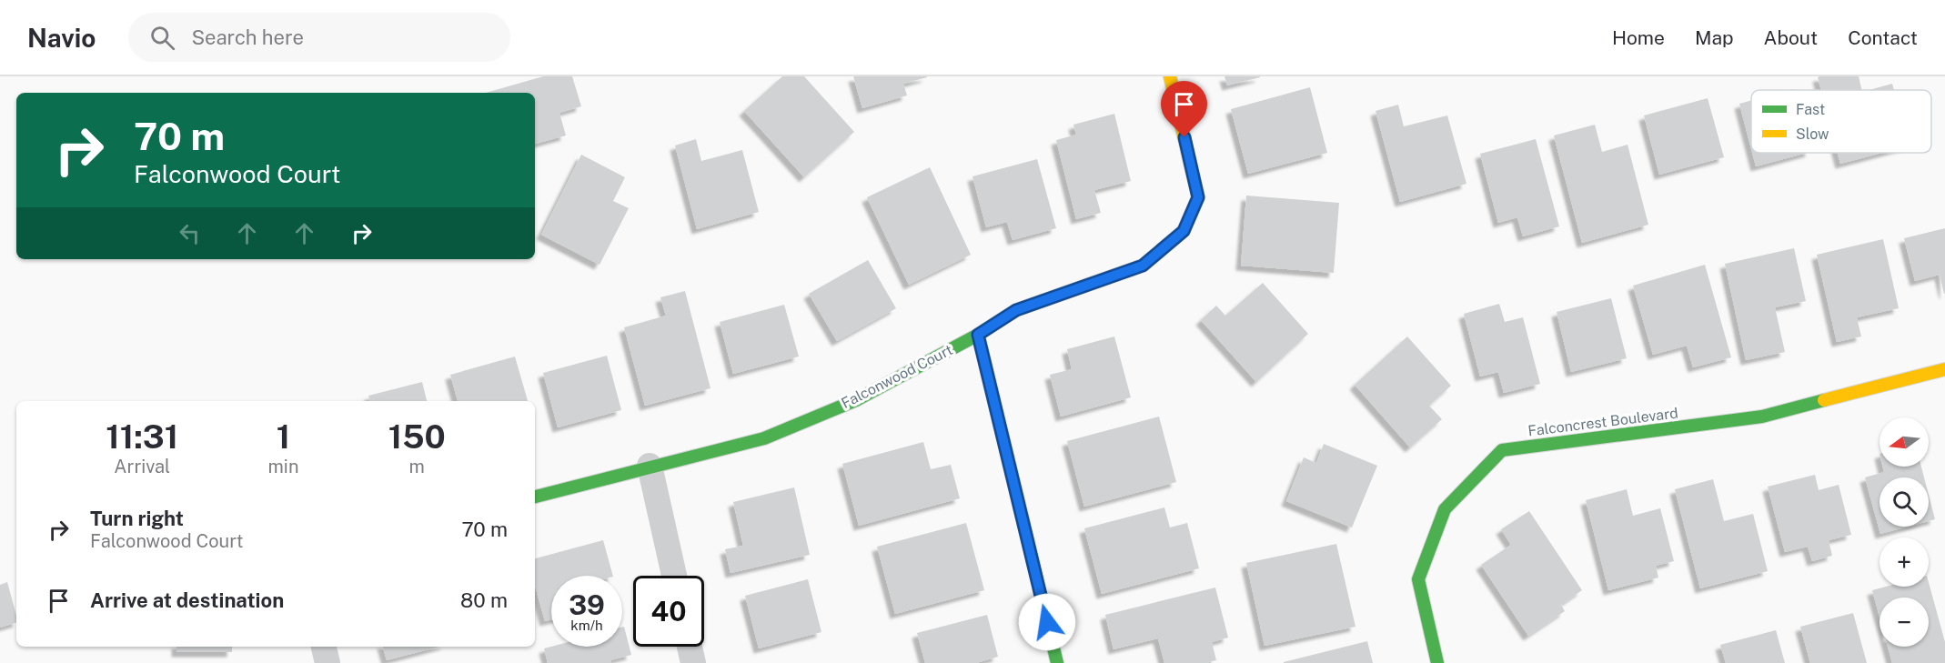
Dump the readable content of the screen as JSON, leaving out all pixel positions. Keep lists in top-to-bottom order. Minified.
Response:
{"streets":{"street":["Falconwood Court","Falconcrest Boulevard"]},"legend":["Fast","Slow"],"north":"left","page":{"header":"Navio","search":"Search here","nav":["Home","Map","About","Contact"],"turn":["70 m","Falconwood Court"],"eta":["11:31","Arrival","1","min","150","m"],"map_buttons":["+","−"],"list":[{"name":"Turn right","note":"Falconwood Court","value":"70 m"},{"name":"Arrive at destination","value":"80 m"}],"speed":"39 km/h","limit":"40"}}
